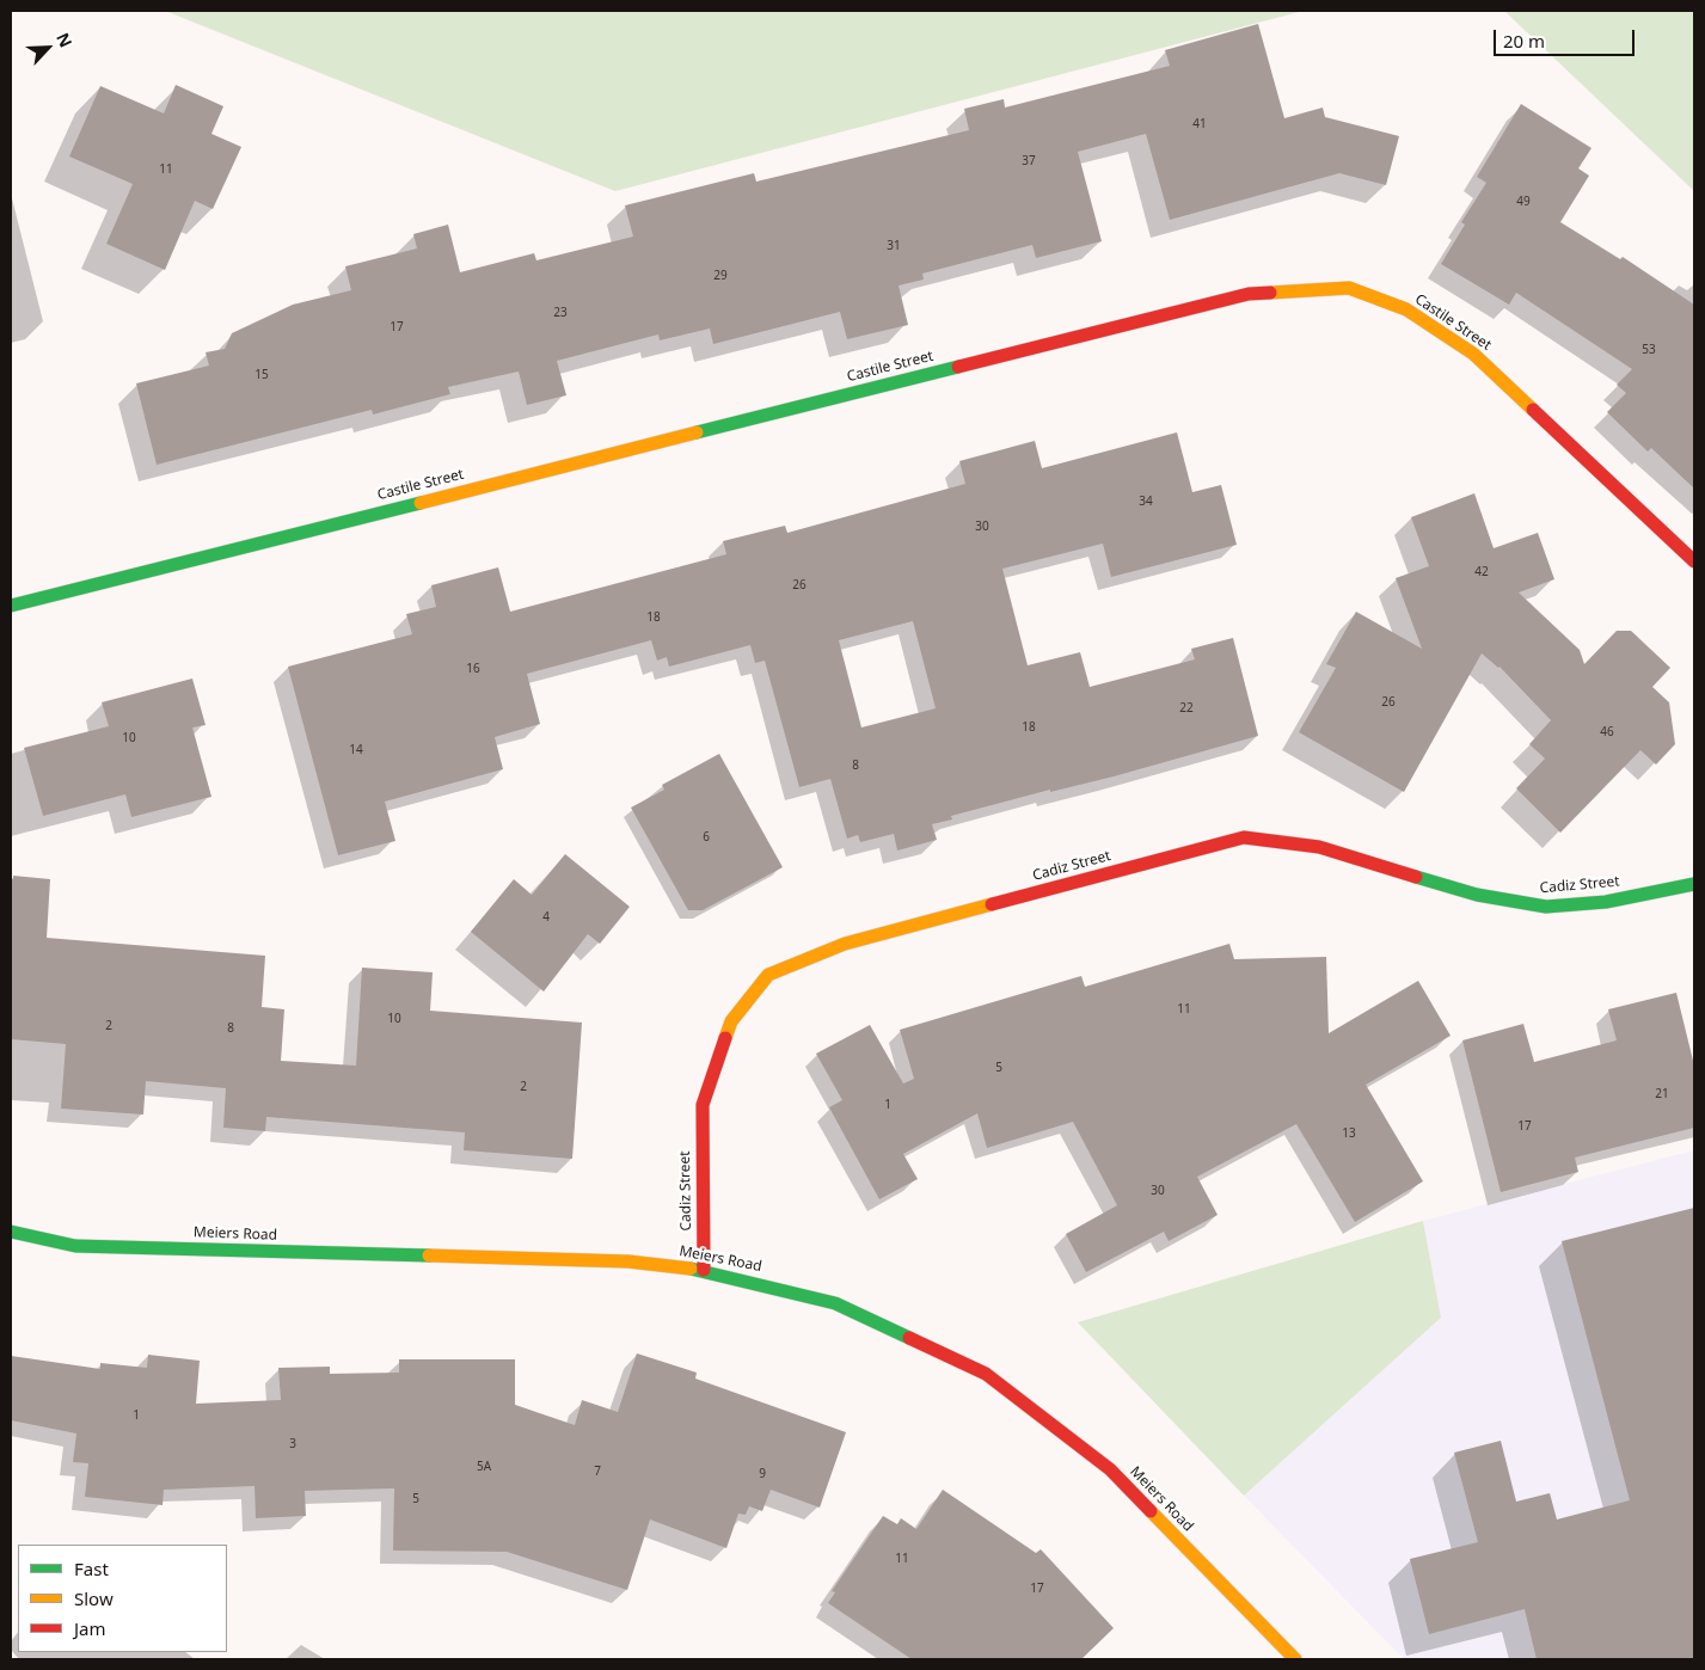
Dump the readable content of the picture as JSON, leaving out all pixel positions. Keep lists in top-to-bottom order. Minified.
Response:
{"streets":{"street":["Castile Street","Cadiz Street","Meiers Road"]},"crossings":[["Cadiz Street","Meiers Road"]],"house_numbers":["41","37","11","49","31","29","23","17","53","15","34","30","42","26","18","16","26","22","18","46","10","14","8","6","4","11","10","2","8","5","2","21","1","17","13","30","1","3","5A","7","9","5","11","17"],"legend":["Fast","Slow","Jam"],"scale_bar":"20 m","north":"top right"}
